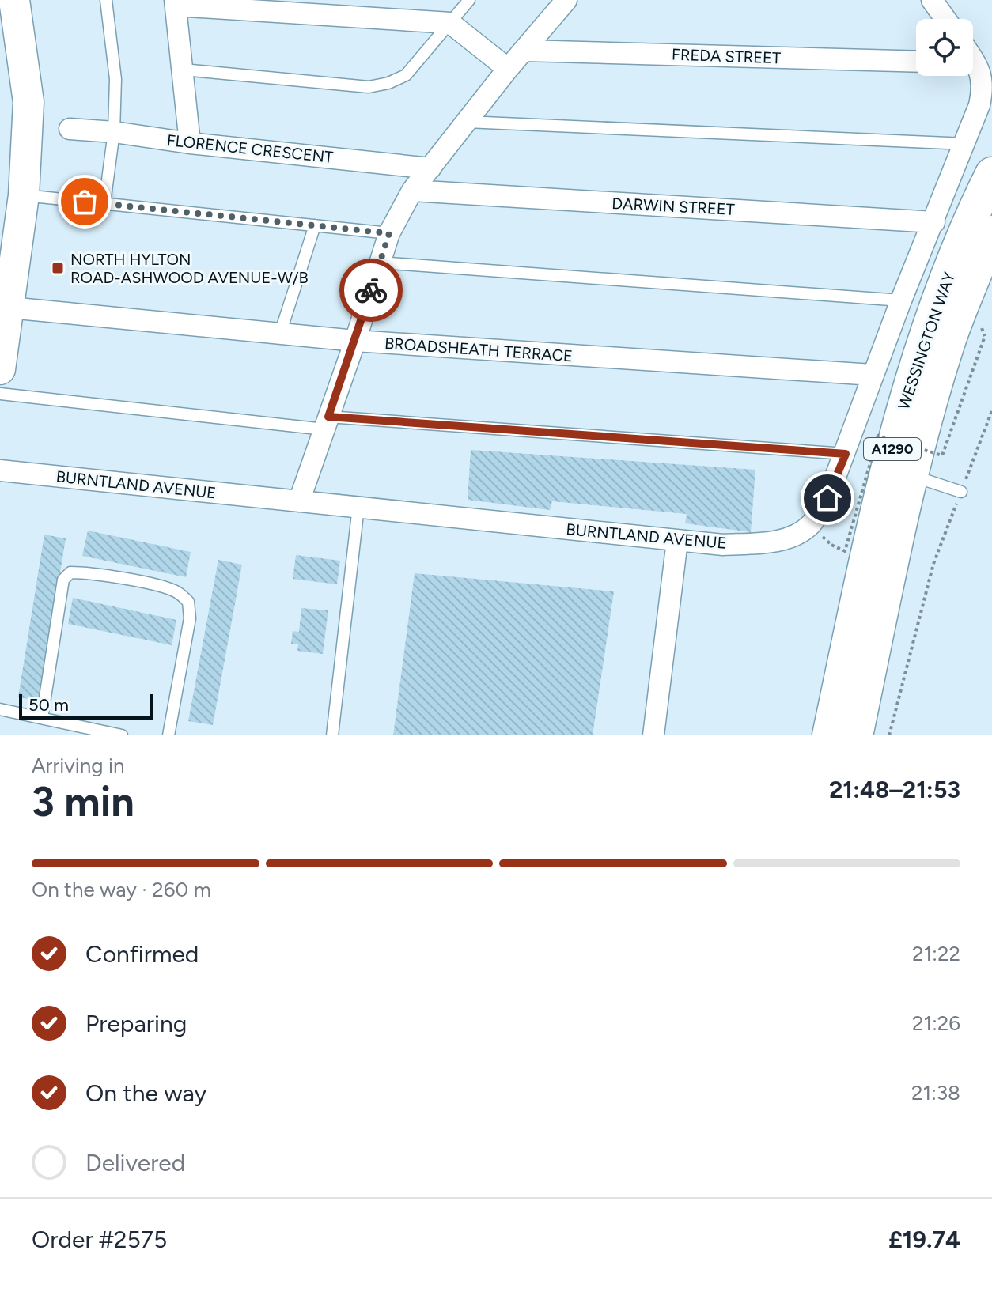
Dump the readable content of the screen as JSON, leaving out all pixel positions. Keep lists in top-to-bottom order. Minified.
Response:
{"streets":{"main road":["WESSINGTON WAY","A1290"],"street":["FREDA STREET","FLORENCE CRESCENT","DARWIN STREET","BROADSHEATH TERRACE","BURNTLAND AVENUE"]},"crossings":[["DARWIN STREET","BURNTLAND AVENUE"],["BROADSHEATH TERRACE","BURNTLAND AVENUE"]],"places":{"transit":["NORTH HYLTON ROAD-ASHWOOD AVENUE-W/B"]},"scale_bar":"50 m","page":{"scale":"50 m","heading":["3 min","Arriving in","21:48–21:53"],"panel":["Order #2575","£19.74"],"bar":"On the way · 260 m","list":[["Confirmed","21:22"],["Preparing","21:26"],["On the way","21:38"],"Delivered"]}}
